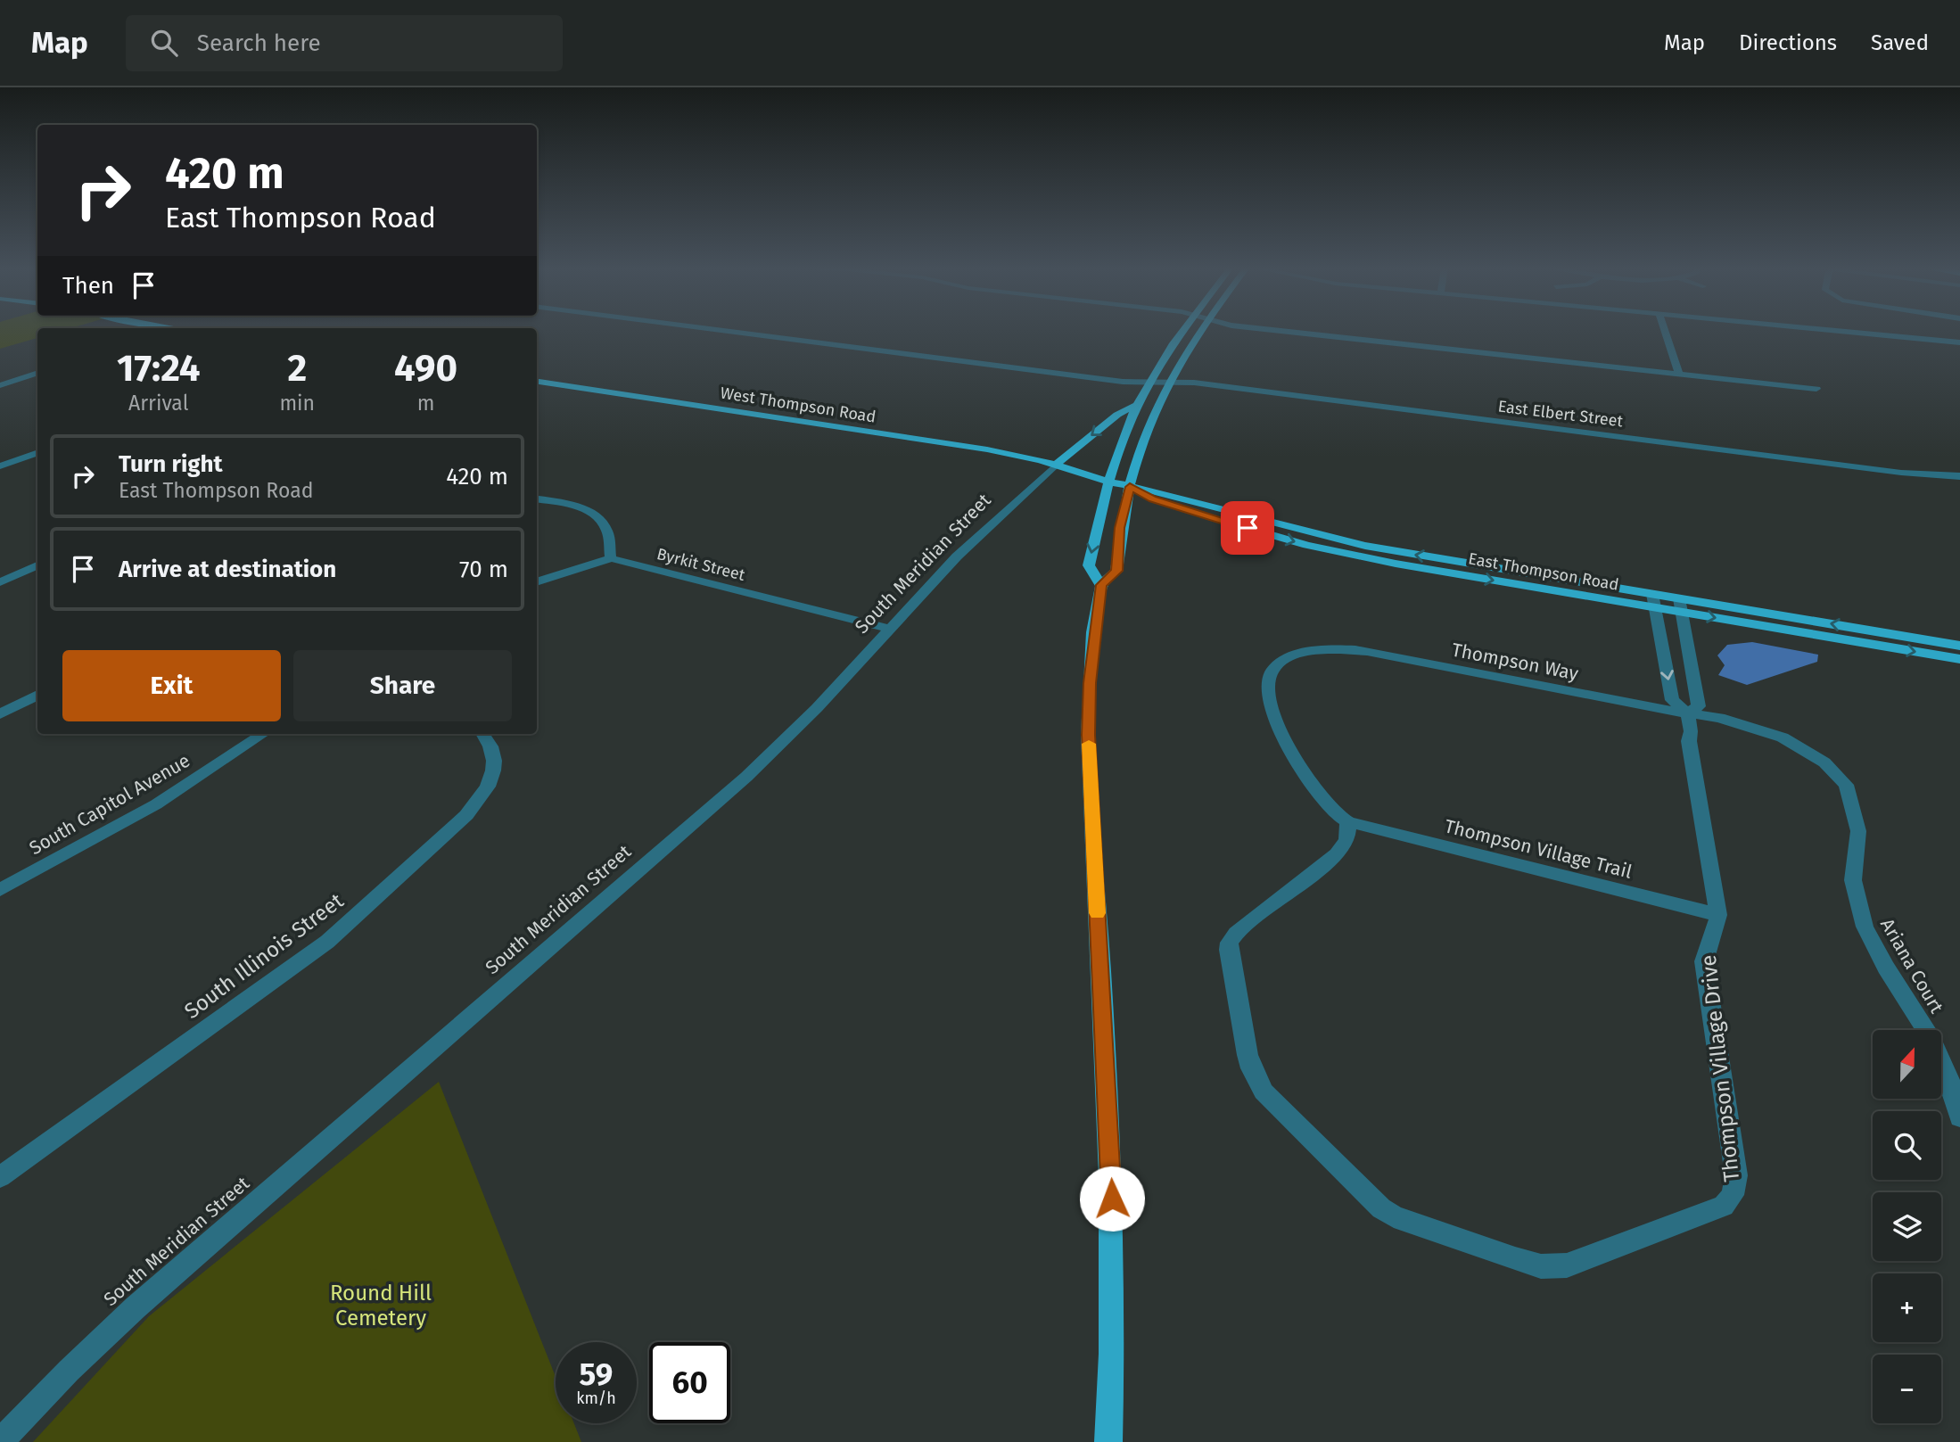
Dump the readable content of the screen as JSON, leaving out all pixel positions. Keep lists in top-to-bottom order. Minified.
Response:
{"streets":{"main road":["West Thompson Road","South Meridian Street","East Thompson Road"],"street":["East Elbert Street","Byrkit Street","Thompson Way","South Capitol Avenue","Thompson Village Trail","South Illinois Street","Ariana Court","Thompson Village Drive"]},"crossings":[["West Thompson Road","South Meridian Street"],["West Thompson Road","East Thompson Road"],["South Meridian Street","Byrkit Street"],["South Meridian Street","East Thompson Road"],["Thompson Way","Thompson Village Trail"],["Thompson Way","Ariana Court"],["Thompson Way","Thompson Village Drive"],["Thompson Village Trail","Thompson Village Drive"]],"parks":["Round Hill Cemetery"],"north":"top","page":{"header":"Map","search":"Search here","nav":["Map","Directions","Saved"],"turn":["420 m","East Thompson Road"],"then":"Then","eta":["17:24","Arrival","2","min","490","m"],"list":[{"name":"Turn right","note":"East Thompson Road","value":"420 m"},{"name":"Arrive at destination","value":"70 m"}],"buttons":["Exit","Share"],"map_buttons":["+","−"],"speed":"59 km/h","limit":"60"}}
